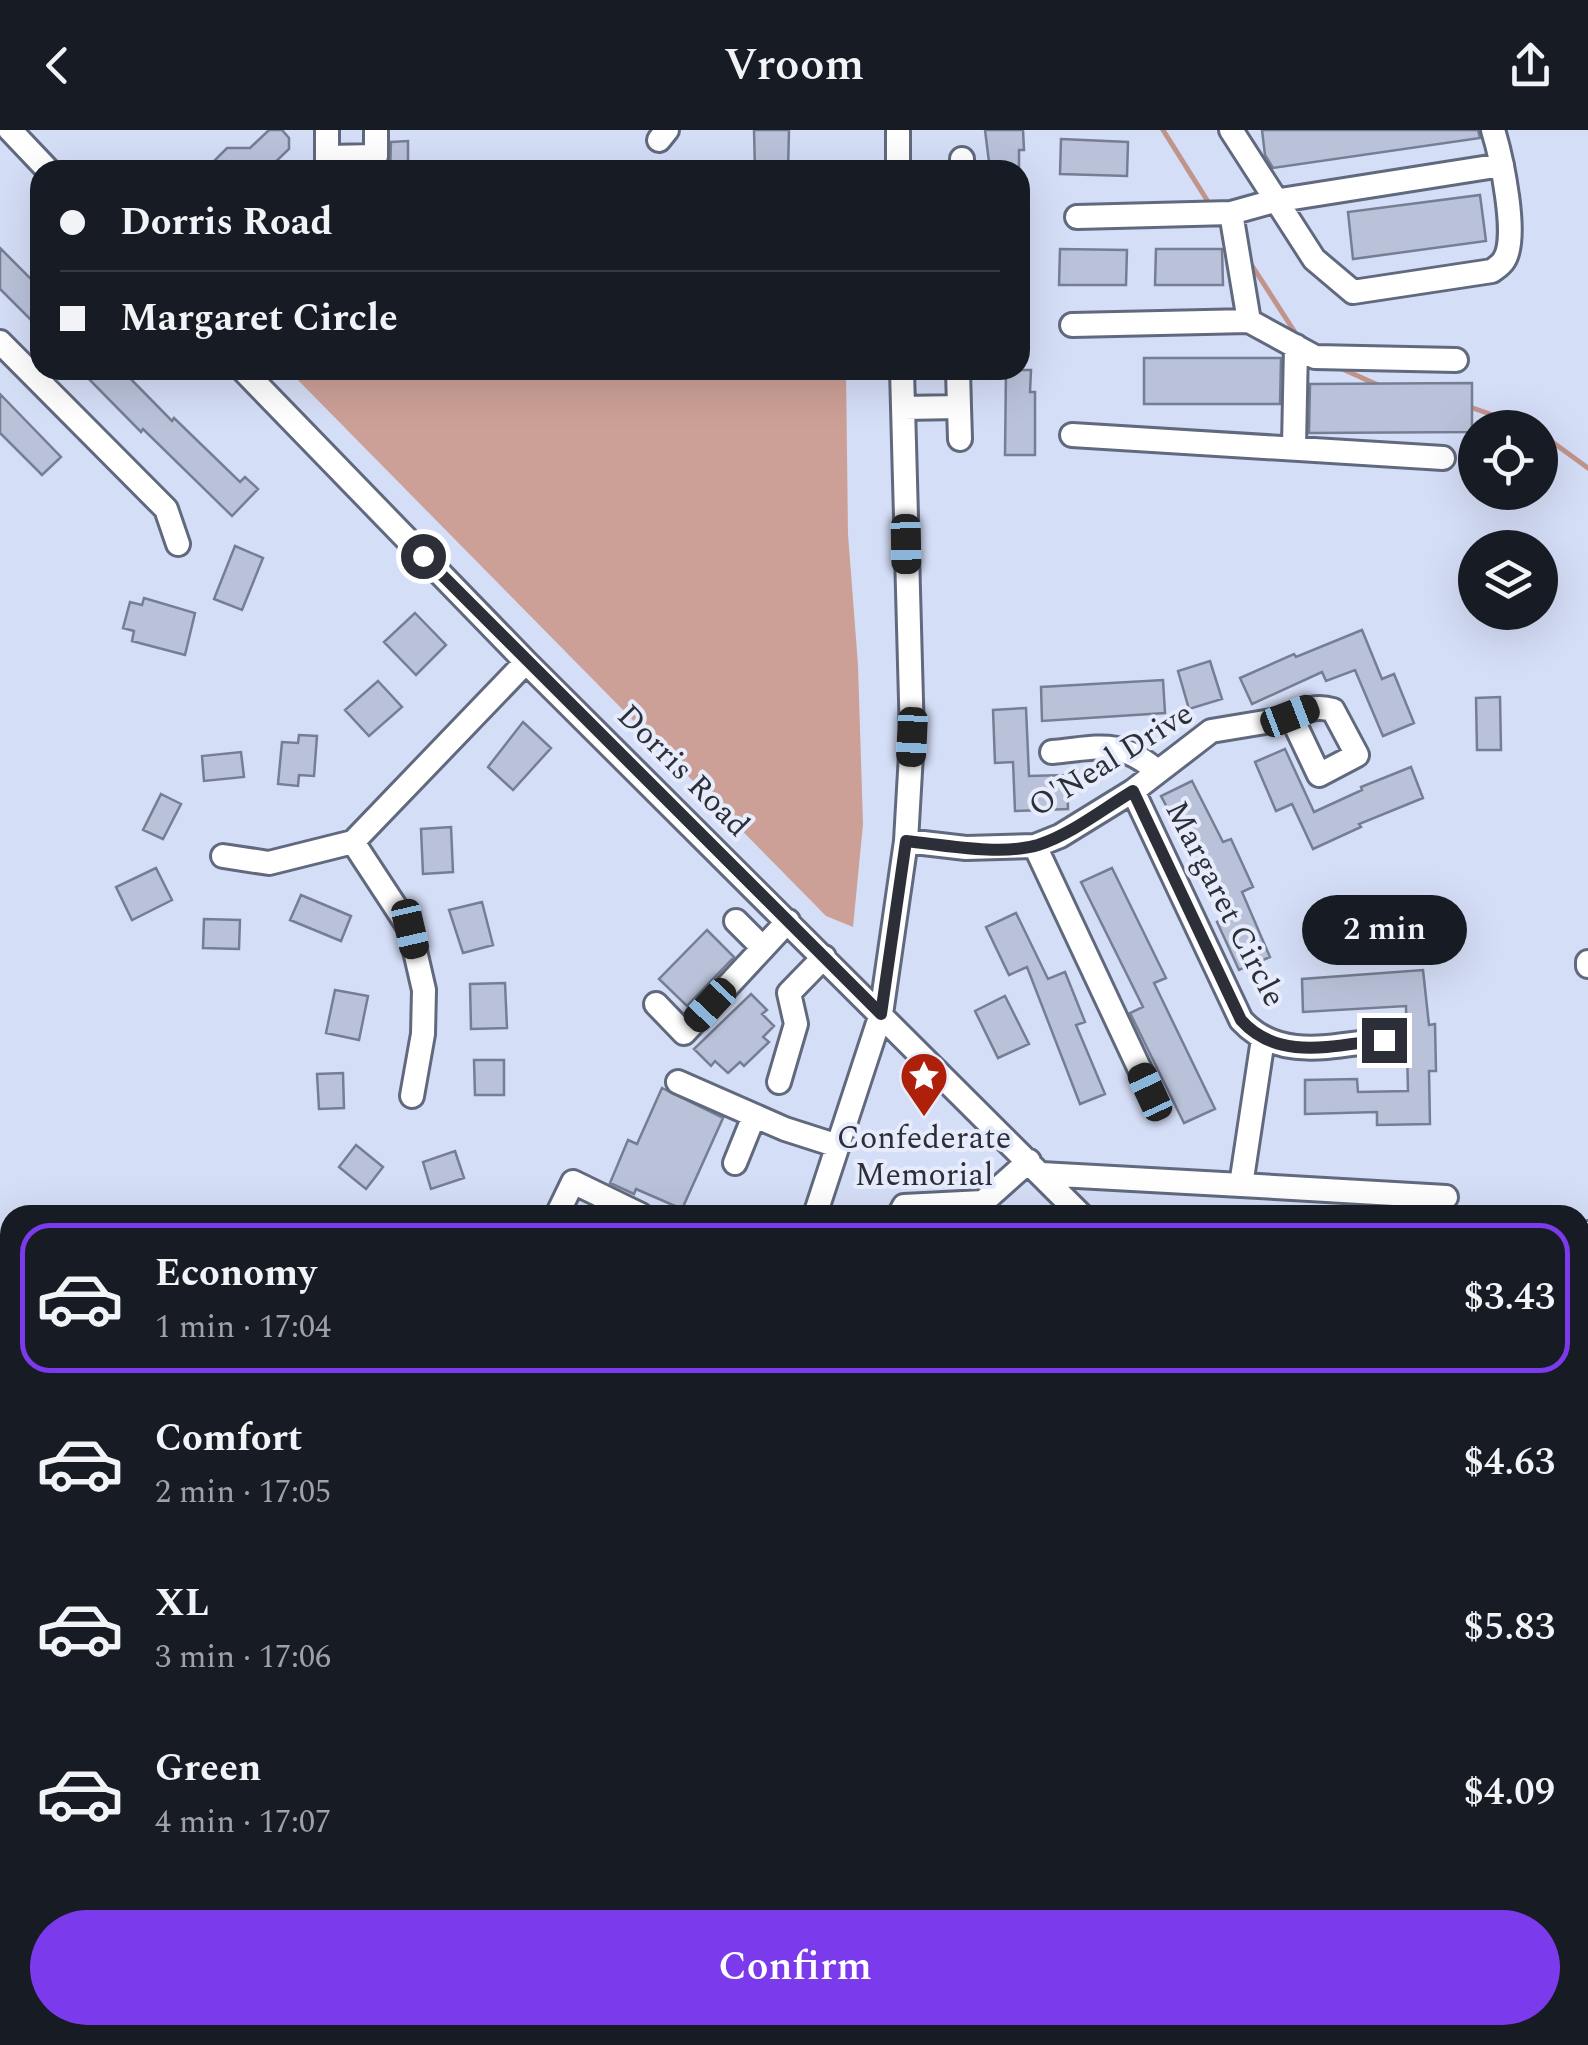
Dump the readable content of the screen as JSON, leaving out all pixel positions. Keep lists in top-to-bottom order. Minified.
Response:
{"streets":{"street":["O'Neal Drive","Dorris Road","Margaret Circle"]},"crossings":[["O'Neal Drive","Margaret Circle"]],"places":{"place":["Confederate Memorial"]},"page":{"header":"Vroom","banner":["Dorris Road","Margaret Circle"],"bubble":"2 min","list":[{"name":"Economy","note":"1 min · 17:04","value":"$3.43"},{"name":"Comfort","note":"2 min · 17:05","value":"$4.63"},{"name":"XL","note":"3 min · 17:06","value":"$5.83"},{"name":"Green","note":"4 min · 17:07","value":"$4.09"}],"buttons":"Confirm"}}
